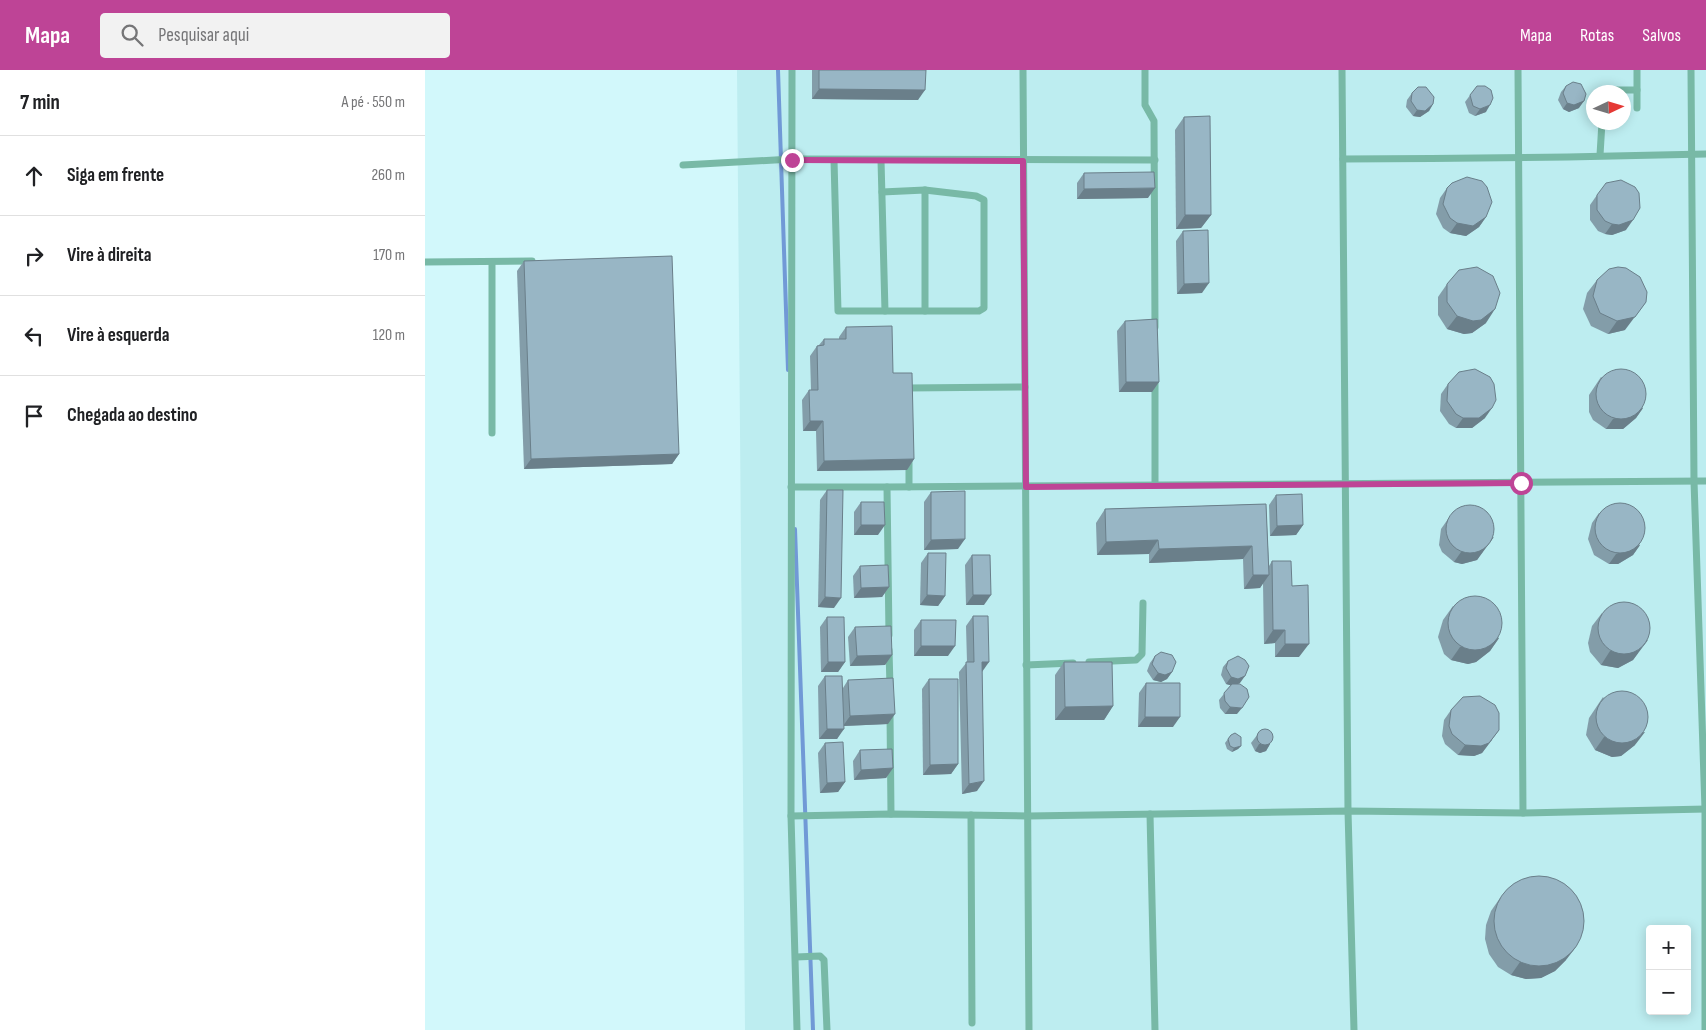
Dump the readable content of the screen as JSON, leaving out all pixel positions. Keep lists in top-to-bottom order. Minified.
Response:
{"north":"right","page":{"header":"Mapa","search":"Pesquisar aqui","nav":["Mapa","Rotas","Salvos"],"heading":["7 min","A pé · 550 m"],"list":[["Siga em frente","260 m"],["Vire à direita","170 m"],["Vire à esquerda","120 m"],"Chegada ao destino"],"map_buttons":["+","−"]}}
